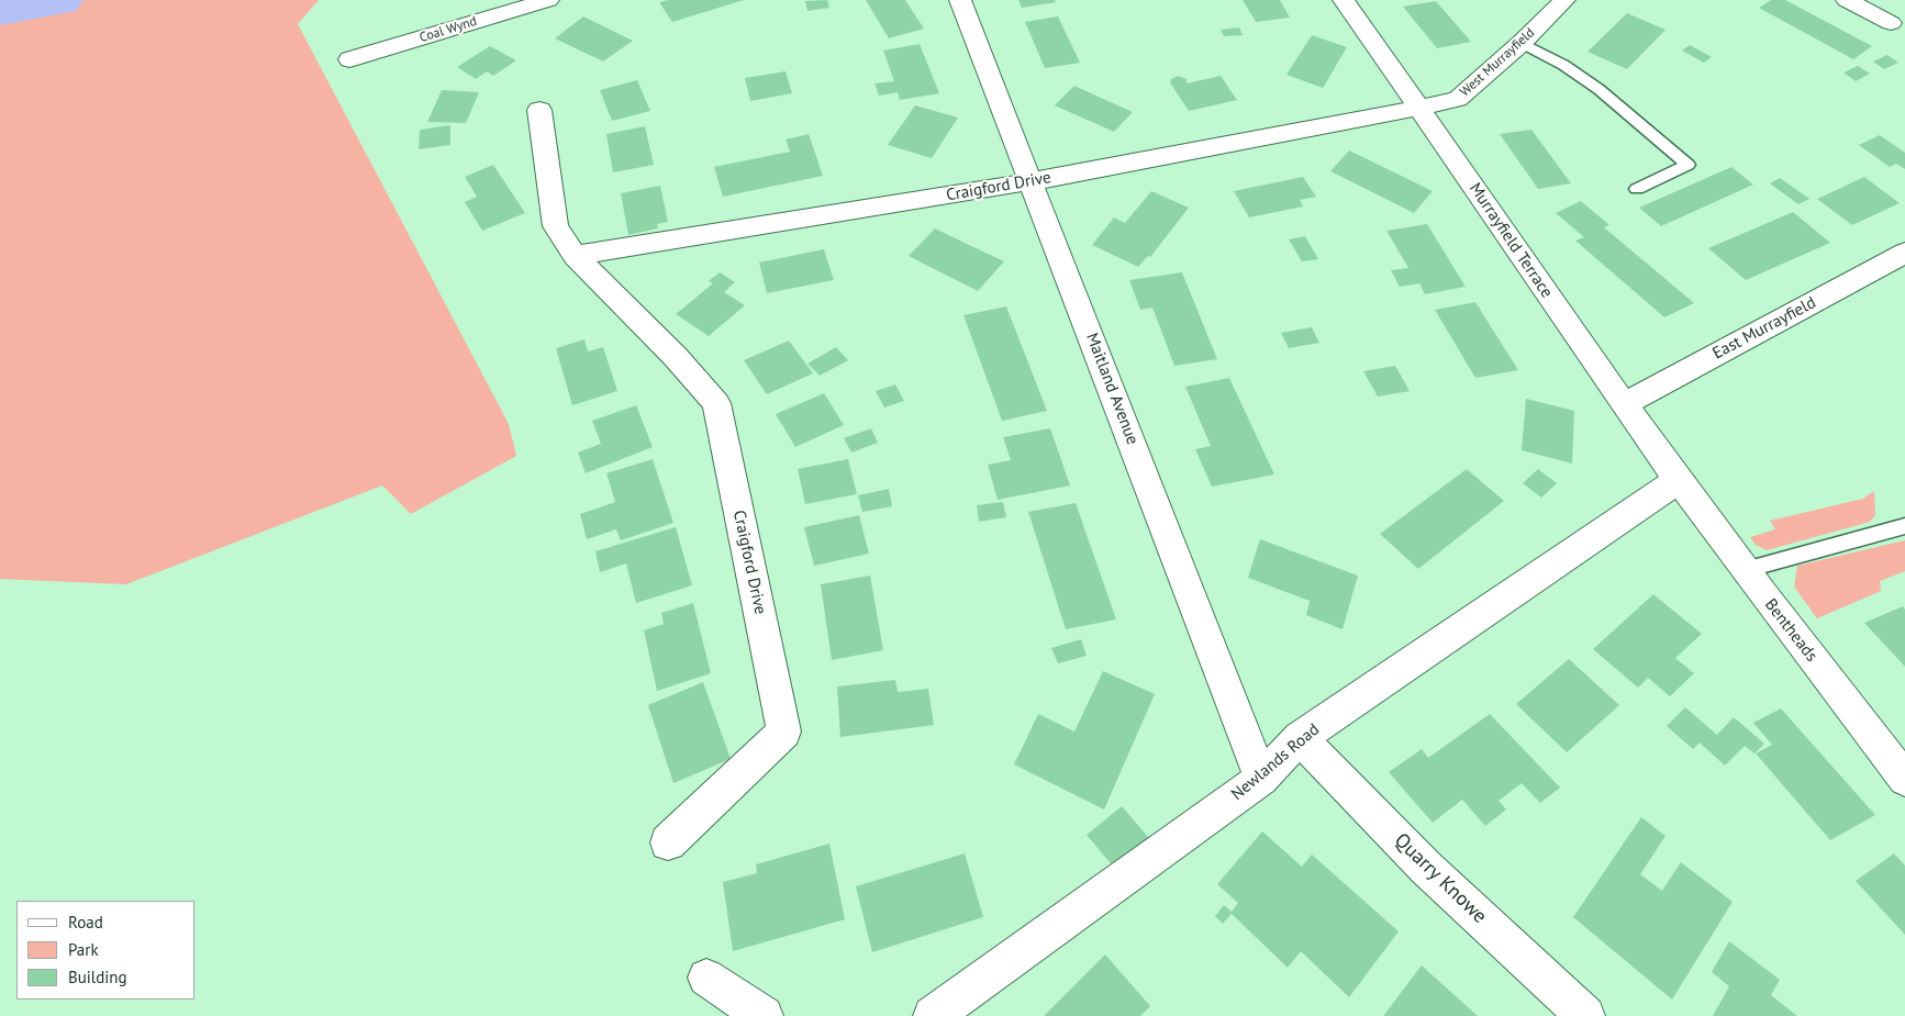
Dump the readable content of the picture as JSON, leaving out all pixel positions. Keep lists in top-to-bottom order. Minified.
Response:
{"streets":{"street":["Coal Wynd","West Murrayfield","Craigford Drive","Murrayfield Terrace","East Murrayfield","Maitland Avenue","Bentheads","Newlands Road","Quarry Knowe"]},"crossings":[["West Murrayfield","Craigford Drive"],["West Murrayfield","Murrayfield Terrace"],["Craigford Drive","Murrayfield Terrace"],["Craigford Drive","Maitland Avenue"],["Murrayfield Terrace","East Murrayfield"],["Murrayfield Terrace","Bentheads"],["Murrayfield Terrace","Newlands Road"],["Maitland Avenue","Newlands Road"],["Bentheads","Newlands Road"],["Newlands Road","Quarry Knowe"]],"legend":["Road","Park","Building"]}
